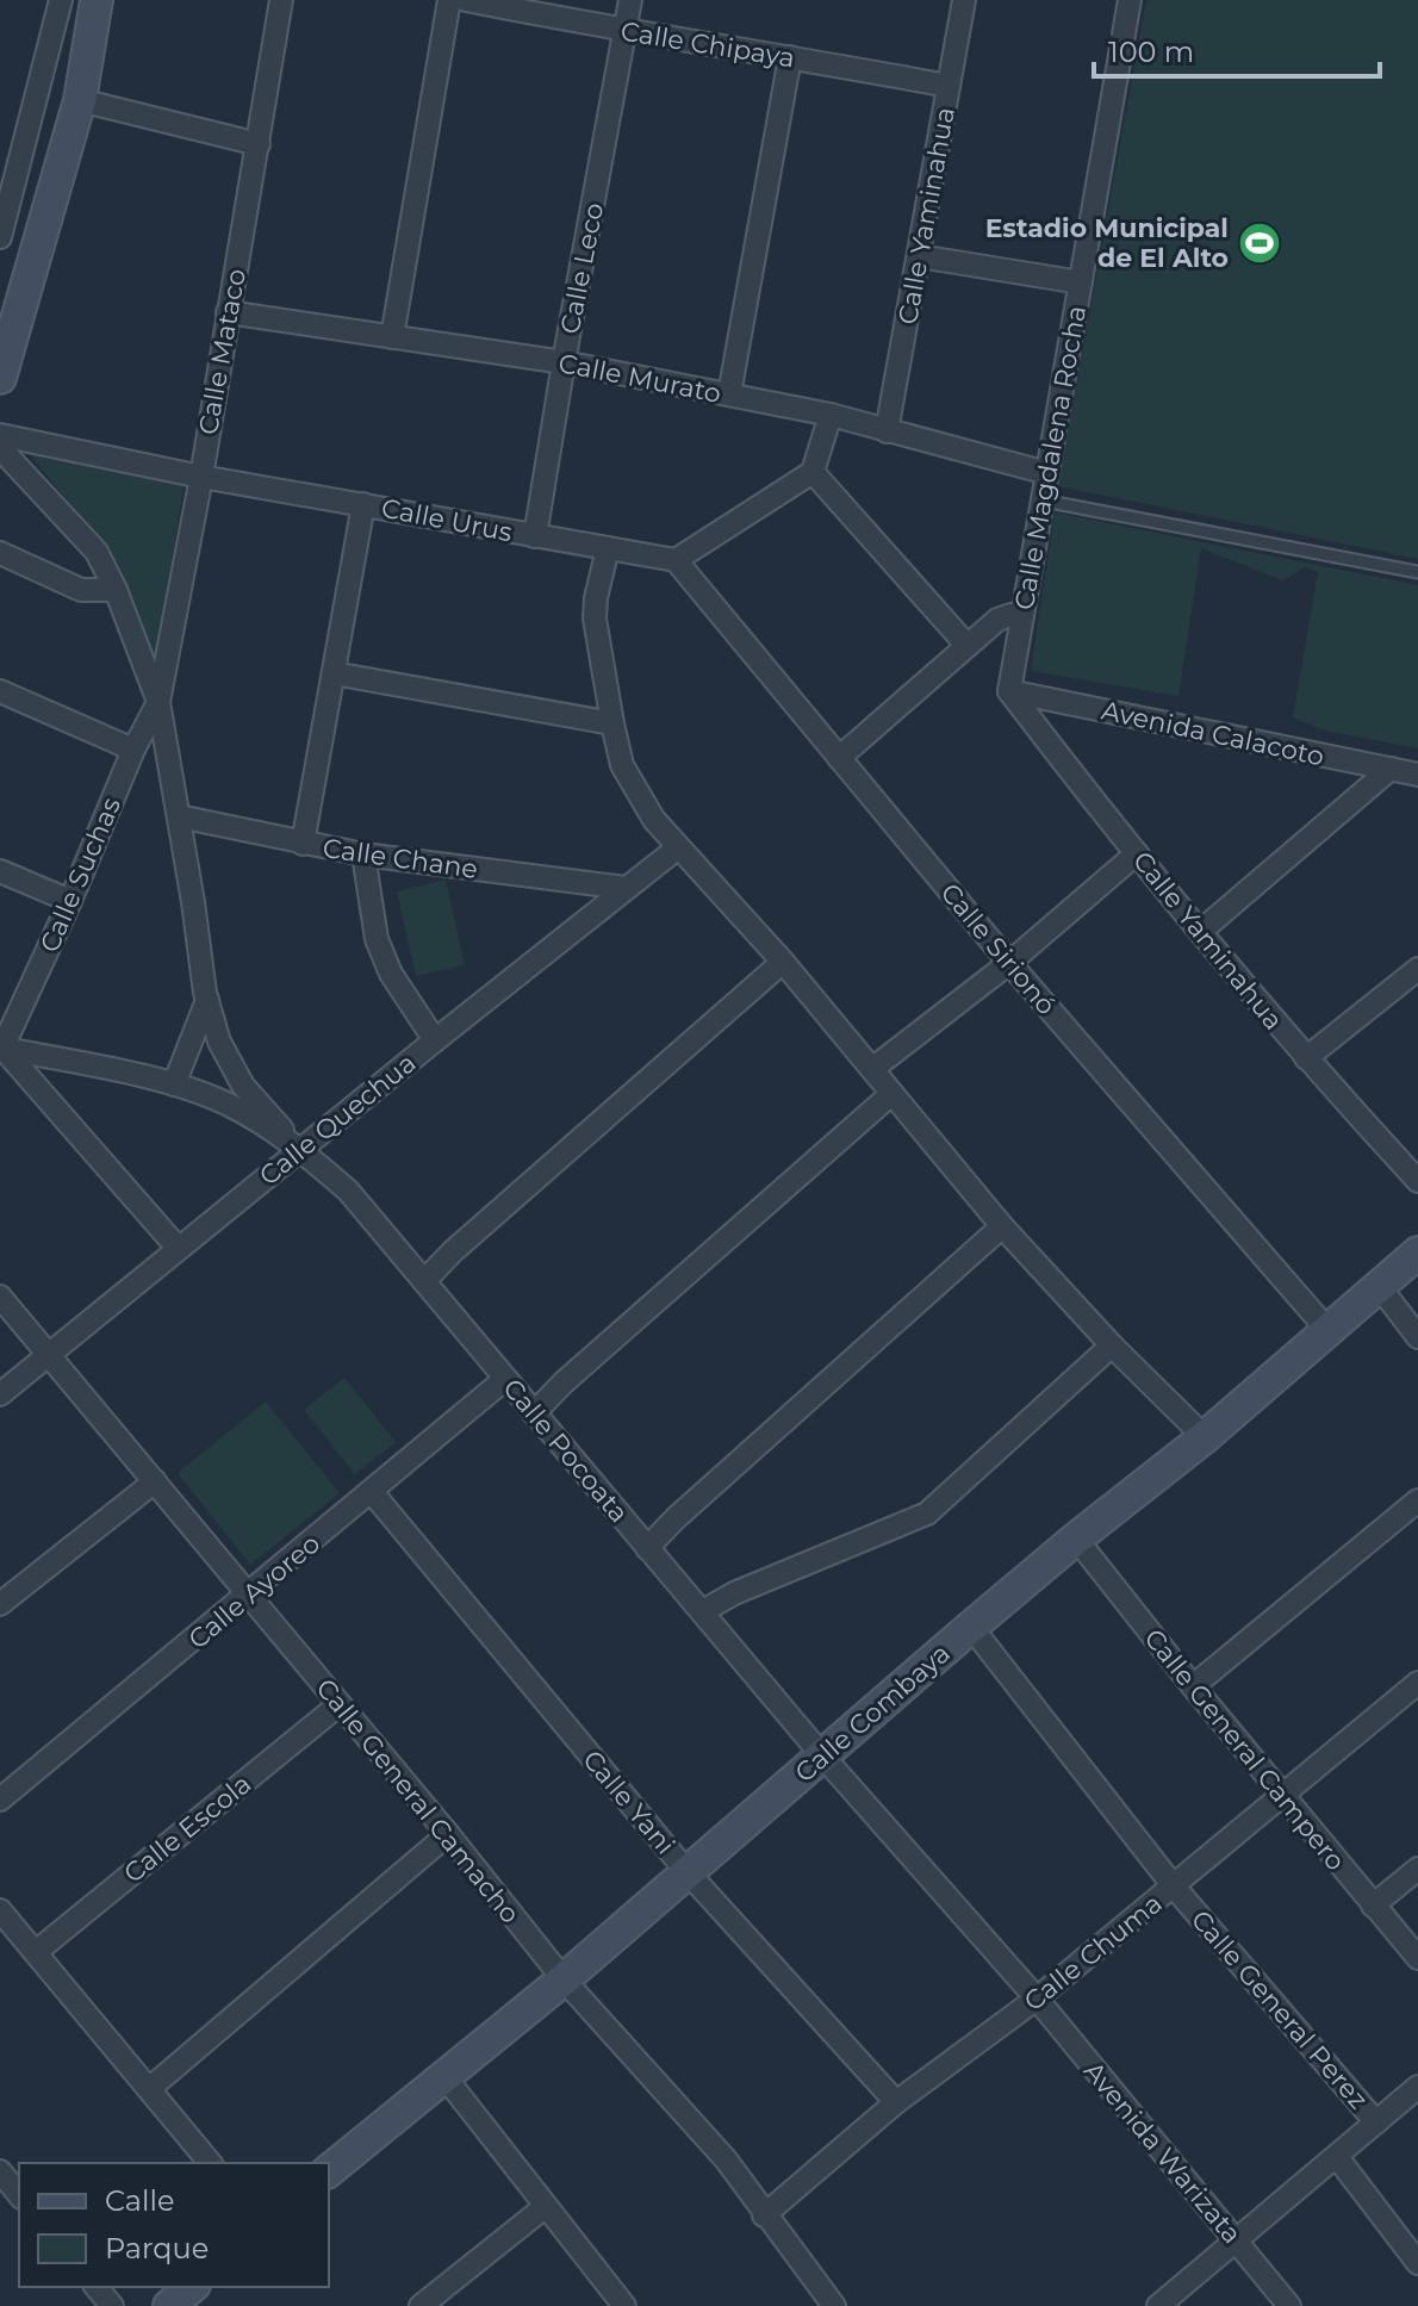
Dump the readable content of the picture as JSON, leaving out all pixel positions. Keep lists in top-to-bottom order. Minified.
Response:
{"streets":{"street":["Calle Chipaya","Calle Yaminahua","Calle Leco","Calle Mataco","Calle Murato","Calle Magdalena Rocha","Calle Urus","Avenida Calacoto","Calle Chane","Calle Suchas","Calle Sirionó","Calle Quechua","Calle Pocoata","Calle Ayoreo","Calle Combaya","Calle General Campero","Calle General Camacho","Calle Yani","Calle Escola","Calle Chuma","Calle General Perez","Avenida Warizata"]},"crossings":[["Calle Chipaya","Calle Yaminahua"],["Calle Chipaya","Calle Leco"],["Calle Yaminahua","Calle Murato"],["Calle Yaminahua","Calle Magdalena Rocha"],["Calle Yaminahua","Avenida Calacoto"],["Calle Leco","Calle Murato"],["Calle Leco","Calle Urus"],["Calle Mataco","Calle Murato"],["Calle Mataco","Calle Urus"],["Calle Mataco","Calle Suchas"],["Calle Murato","Calle Magdalena Rocha"],["Calle Magdalena Rocha","Avenida Calacoto"],["Calle Urus","Calle Sirionó"],["Calle Chane","Calle Quechua"],["Calle Suchas","Calle Pocoata"],["Calle Sirionó","Calle Combaya"],["Calle Quechua","Calle Pocoata"],["Calle Quechua","Calle General Camacho"],["Calle Pocoata","Calle Ayoreo"],["Calle Pocoata","Calle Combaya"],["Calle Pocoata","Calle Chuma"],["Calle Pocoata","Avenida Warizata"],["Calle Ayoreo","Calle General Camacho"],["Calle Ayoreo","Calle Yani"],["Calle Combaya","Calle General Campero"],["Calle Combaya","Calle General Camacho"],["Calle Combaya","Calle Yani"],["Calle Combaya","Calle General Perez"],["Calle General Campero","Calle Chuma"],["Calle General Camacho","Calle Escola"],["Calle General Camacho","Calle Chuma"],["Calle Yani","Calle Chuma"],["Calle Chuma","Calle General Perez"],["Calle Chuma","Avenida Warizata"]],"places":{"sports":["Estadio Municipal de El Alto"]},"legend":["Calle","Parque"],"scale_bar":"100 m"}
